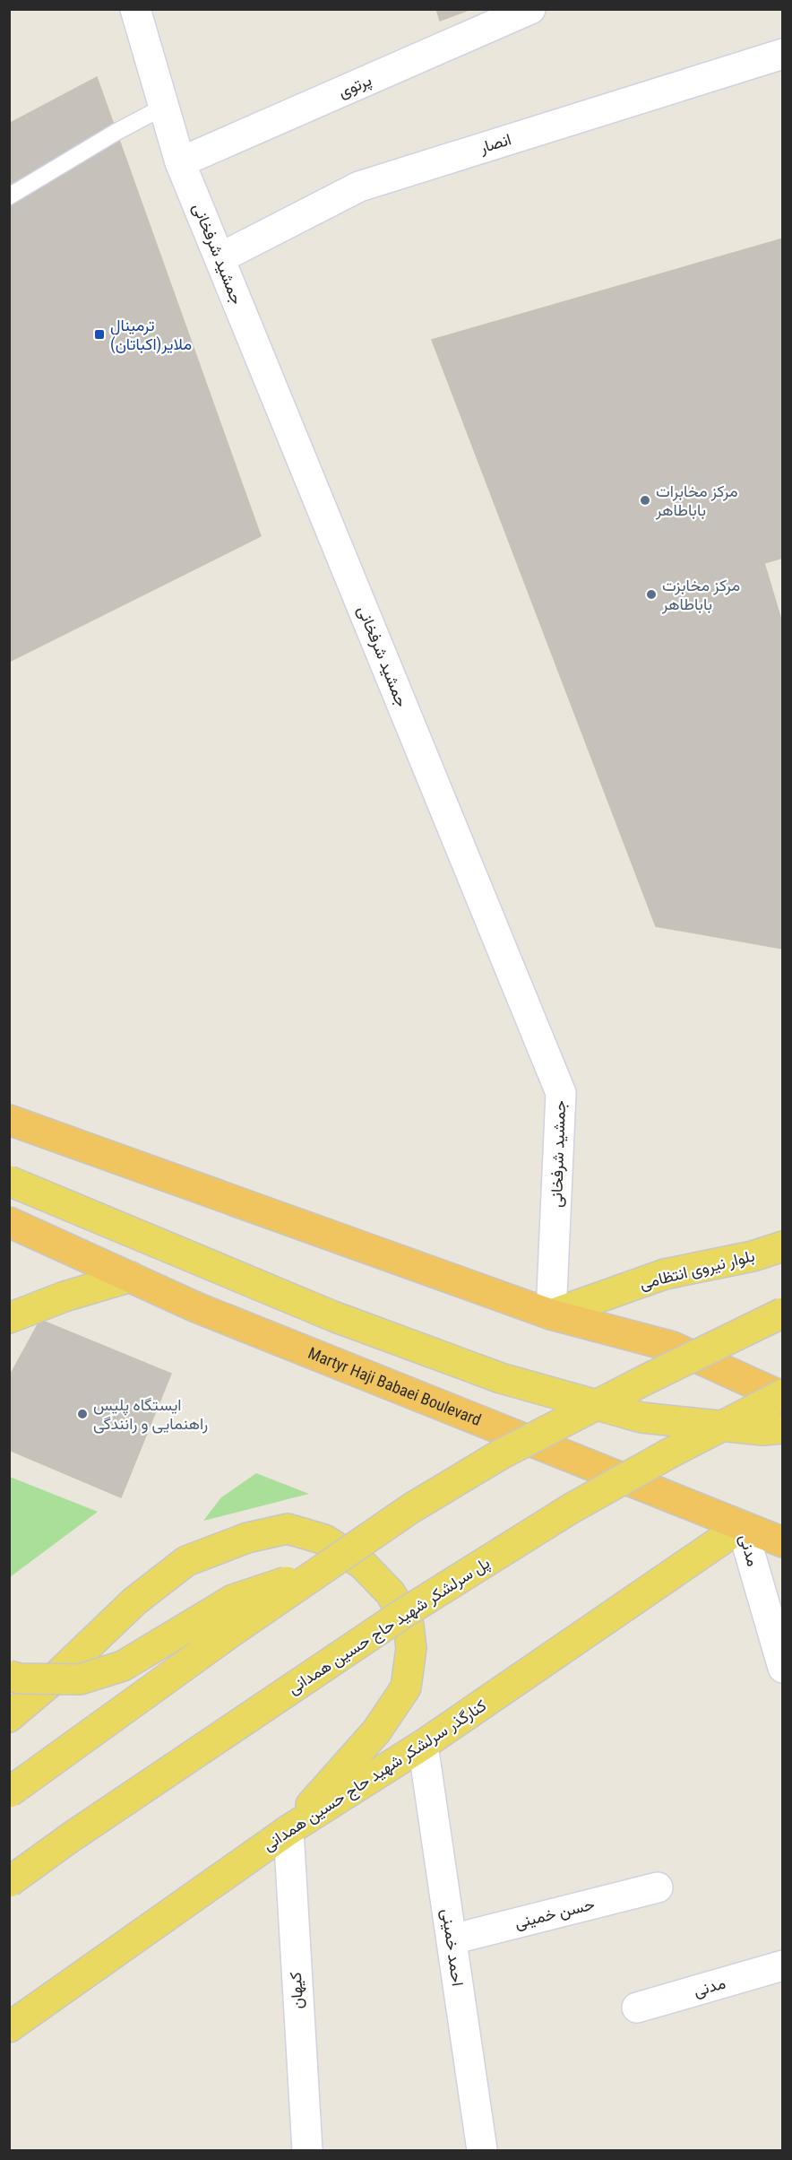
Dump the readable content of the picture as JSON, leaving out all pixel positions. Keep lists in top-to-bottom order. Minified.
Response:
{"streets":{"highway":["Martyr Haji Babaei Boulevard"],"main road":["بلوار نیروی انتظامی","پل سرلشکر شهید حاج حسین همدانی","کنارگذر سرلشکر شهید حاج حسین همدانی"],"street":["پرتوی","انصار","جمشید شرفخانی","مدنی","حسن خمینی","احمد خمینی","کیهان"]},"crossings":[["پرتوی","جمشید شرفخانی"],["انصار","جمشید شرفخانی"],["جمشید شرفخانی","بلوار نیروی انتظامی"],["Martyr Haji Babaei Boulevard","مدنی"],["Martyr Haji Babaei Boulevard","کنارگذر سرلشکر شهید حاج حسین همدانی"],["مدنی","کنارگذر سرلشکر شهید حاج حسین همدانی"],["کنارگذر سرلشکر شهید حاج حسین همدانی","احمد خمینی"],["کنارگذر سرلشکر شهید حاج حسین همدانی","کیهان"],["حسن خمینی","احمد خمینی"]],"places":{"transit":["ترمینال ملایر(اکباتان)"],"other":["مرکز مخابرات باباطاهر","مرکز مخابزت باباطاهر","ایستگاه پلیس راهنمایی و رانندگی"]}}
